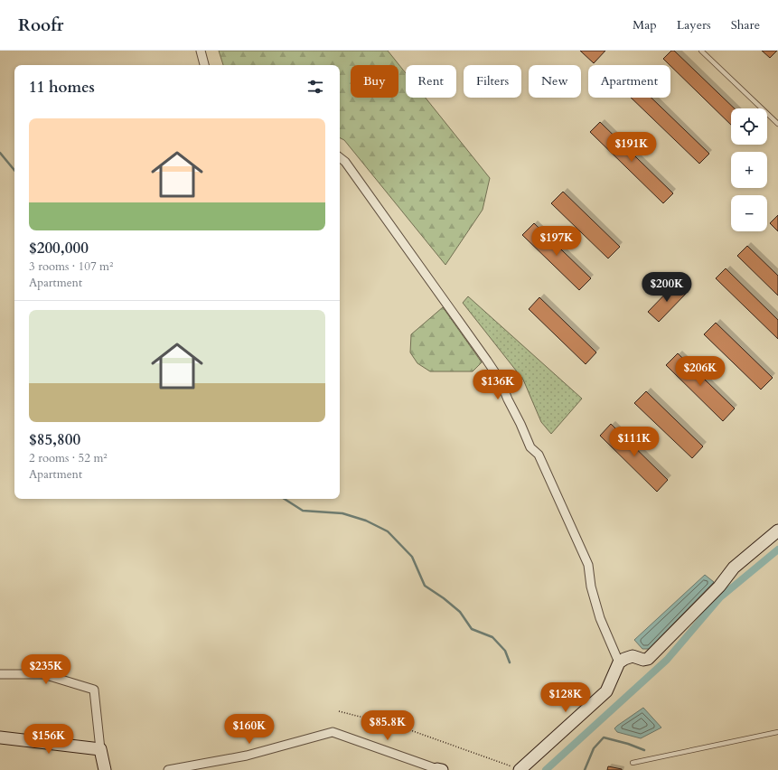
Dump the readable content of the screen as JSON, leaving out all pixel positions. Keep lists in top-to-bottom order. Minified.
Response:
{"page":{"header":"Roofr","nav":["Map","Layers","Share"],"chip":["Buy","Rent","Filters","New","Apartment"],"heading":"11 homes","map_buttons":["+","−"],"list":[{"name":"$200,000","note":"3 rooms · 107 m² · Apartment"},{"name":"$85,800","note":"2 rooms · 52 m² · Apartment"}],"price":["$191K","$197K","$200K","$206K","$136K","$111K","$235K","$128K","$85.8K","$160K","$156K"]}}
